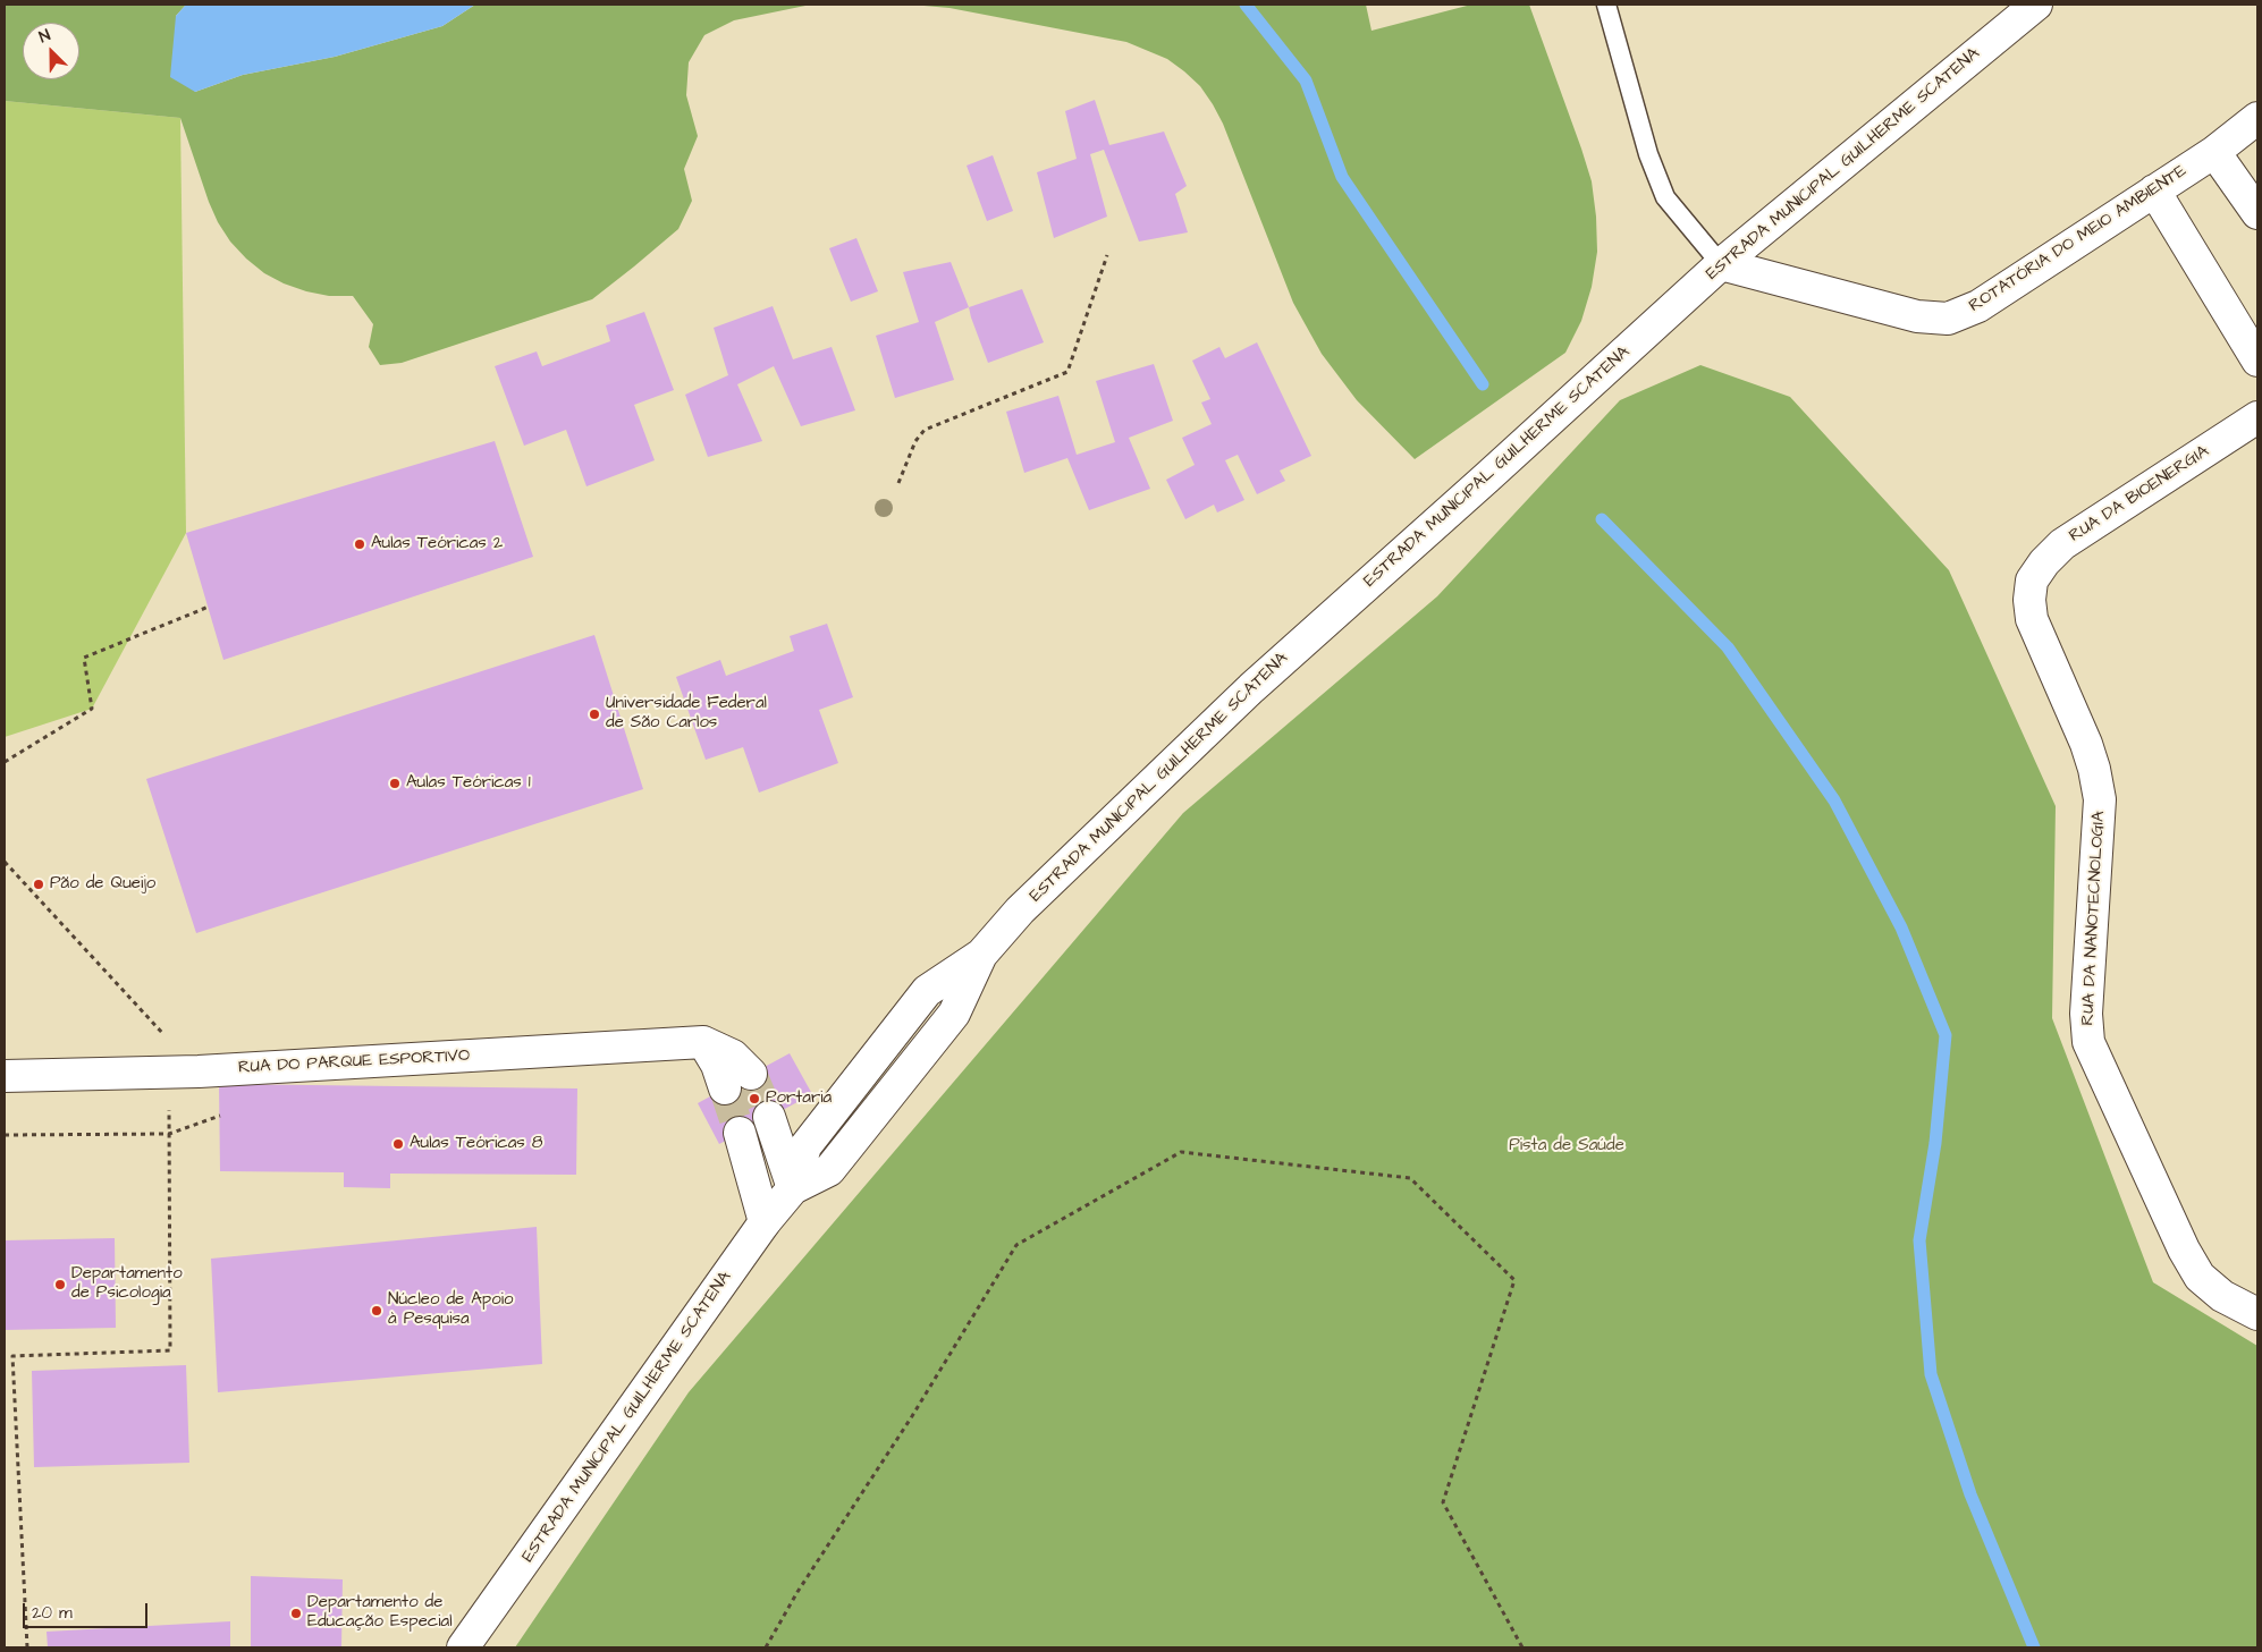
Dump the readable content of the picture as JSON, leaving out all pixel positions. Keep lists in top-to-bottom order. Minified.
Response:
{"streets":{"street":["ESTRADA MUNICIPAL GUILHERME SCATENA","ROTATÓRIA DO MEIO AMBIENTE","RUA DA BIOENERGIA","RUA DA NANOTECNOLOGIA","RUA DO PARQUE ESPORTIVO"]},"crossings":[["ESTRADA MUNICIPAL GUILHERME SCATENA","ROTATÓRIA DO MEIO AMBIENTE"],["RUA DA BIOENERGIA","RUA DA NANOTECNOLOGIA"]],"parks":["Pista de Saúde"],"places":["Aulas Teóricas 2","Universidade Federal de São Carlos","Aulas Teóricas 1","Pão de Queijo","Portaria","Aulas Teóricas 8","Departamento de Psicologia","Núcleo de Apoio à Pesquisa","Departamento de Educação Especial"],"scale_bar":"20 m","north":"top left"}
